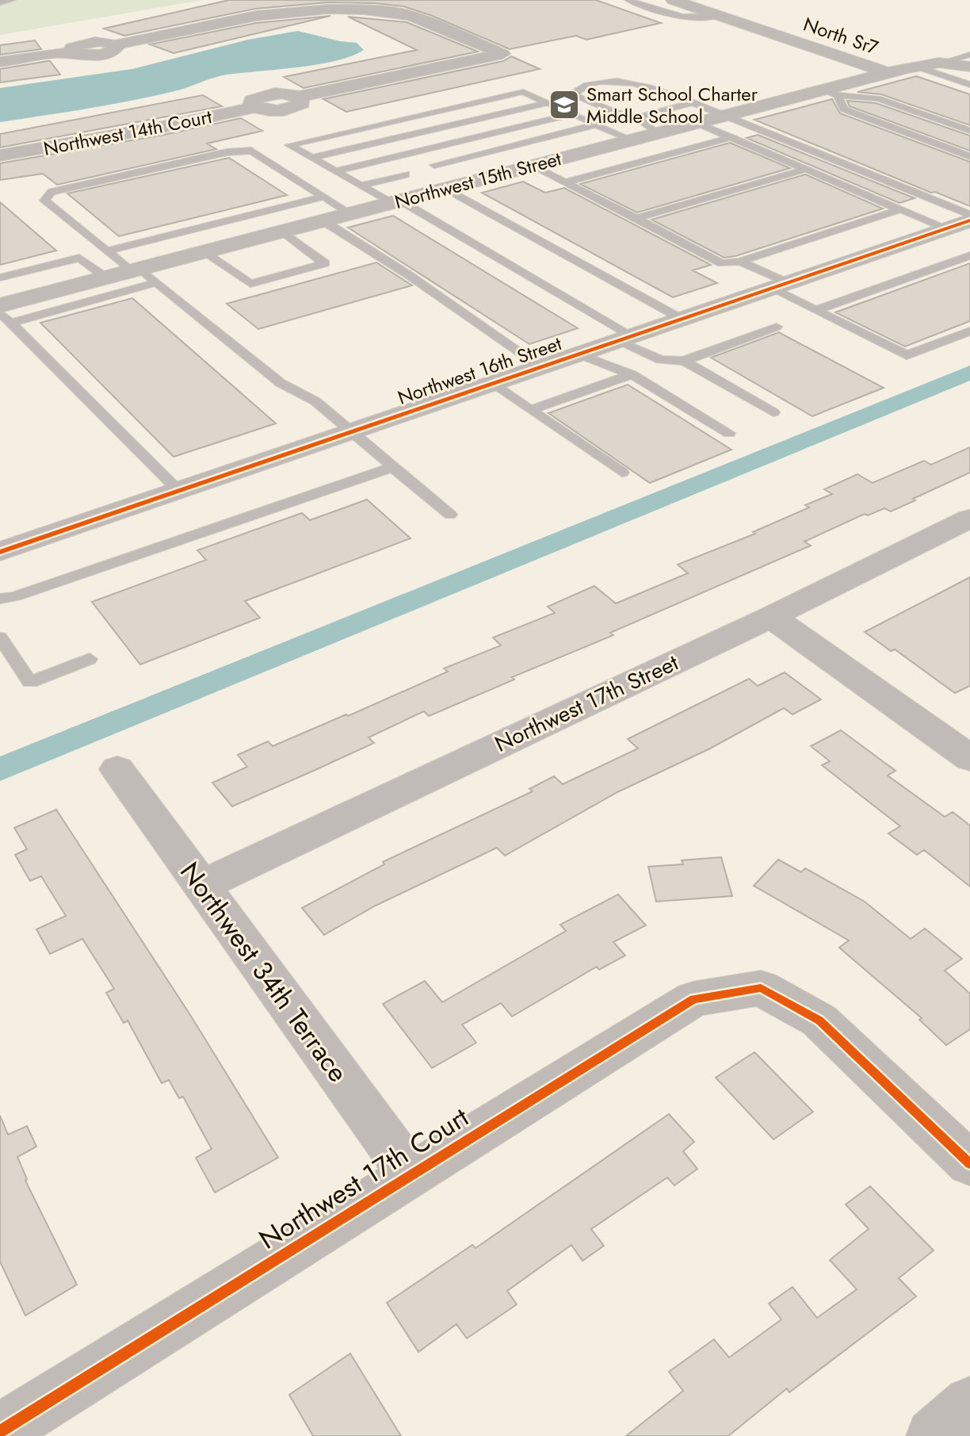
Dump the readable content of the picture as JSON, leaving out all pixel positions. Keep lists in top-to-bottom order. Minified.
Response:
{"streets":{"street":["North Sr7","Northwest 14th Court","Northwest 15th Street","Northwest 16th Street","Northwest 17th Street","Northwest 34th Terrace","Northwest 17th Court"]},"crossings":[["North Sr7","Northwest 15th Street"],["Northwest 17th Street","Northwest 34th Terrace"],["Northwest 34th Terrace","Northwest 17th Court"]],"places":{"school or university":["Smart School Charter Middle School"]}}
